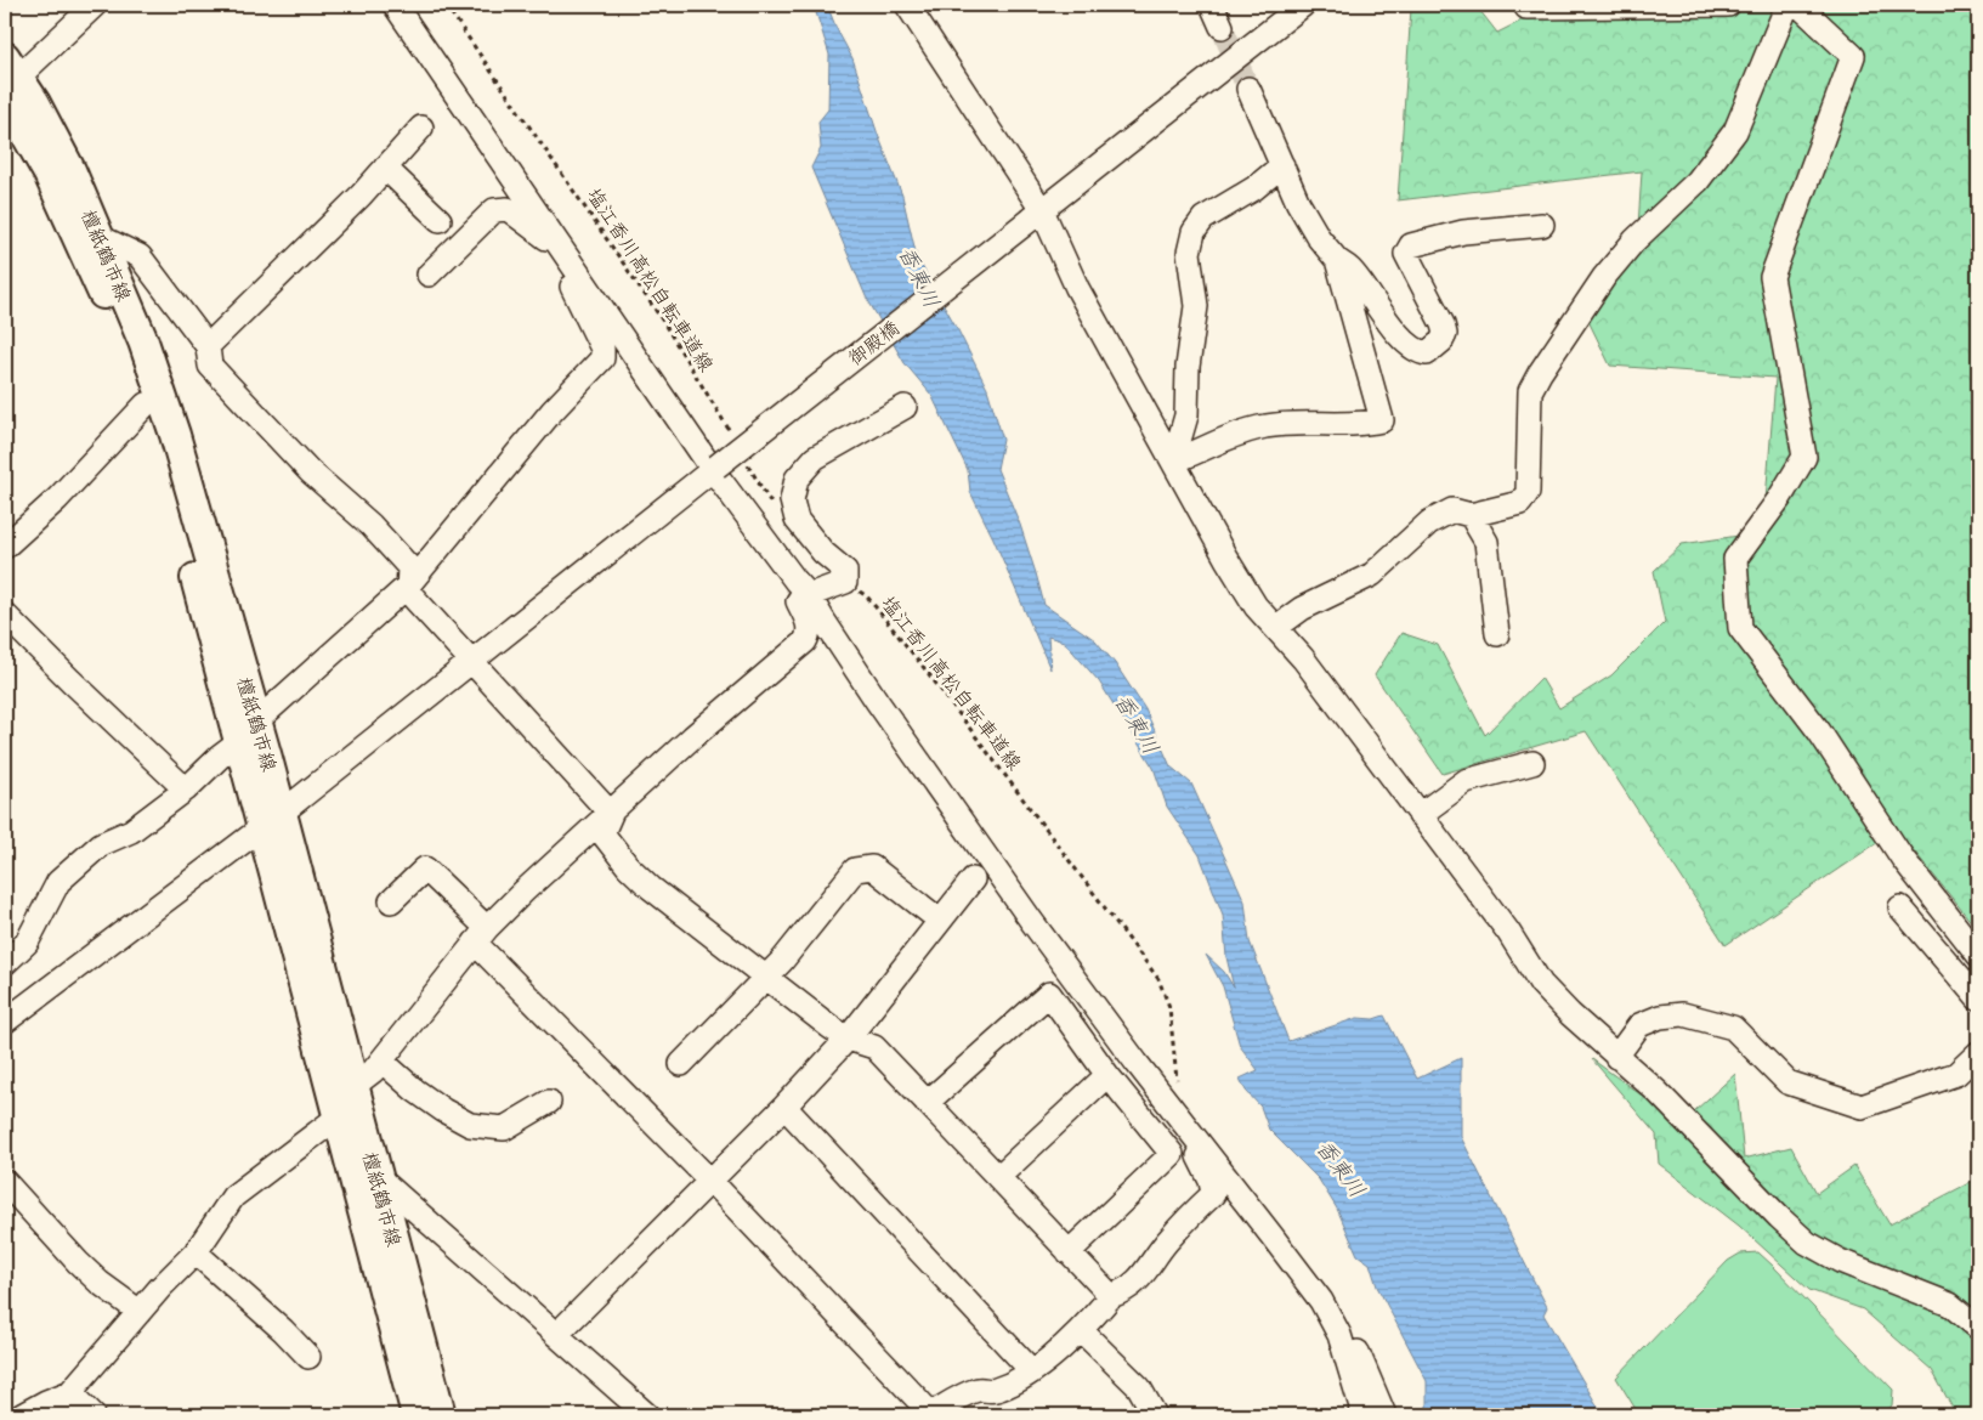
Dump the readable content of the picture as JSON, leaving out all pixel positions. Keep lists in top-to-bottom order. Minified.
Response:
{"streets":{"main road":["檀紙鶴市線"],"street":["御殿橋"],"path":["塩江香川高松自転車道線"]},"crossings":[["檀紙鶴市線","御殿橋"]],"water":["香東川"]}
